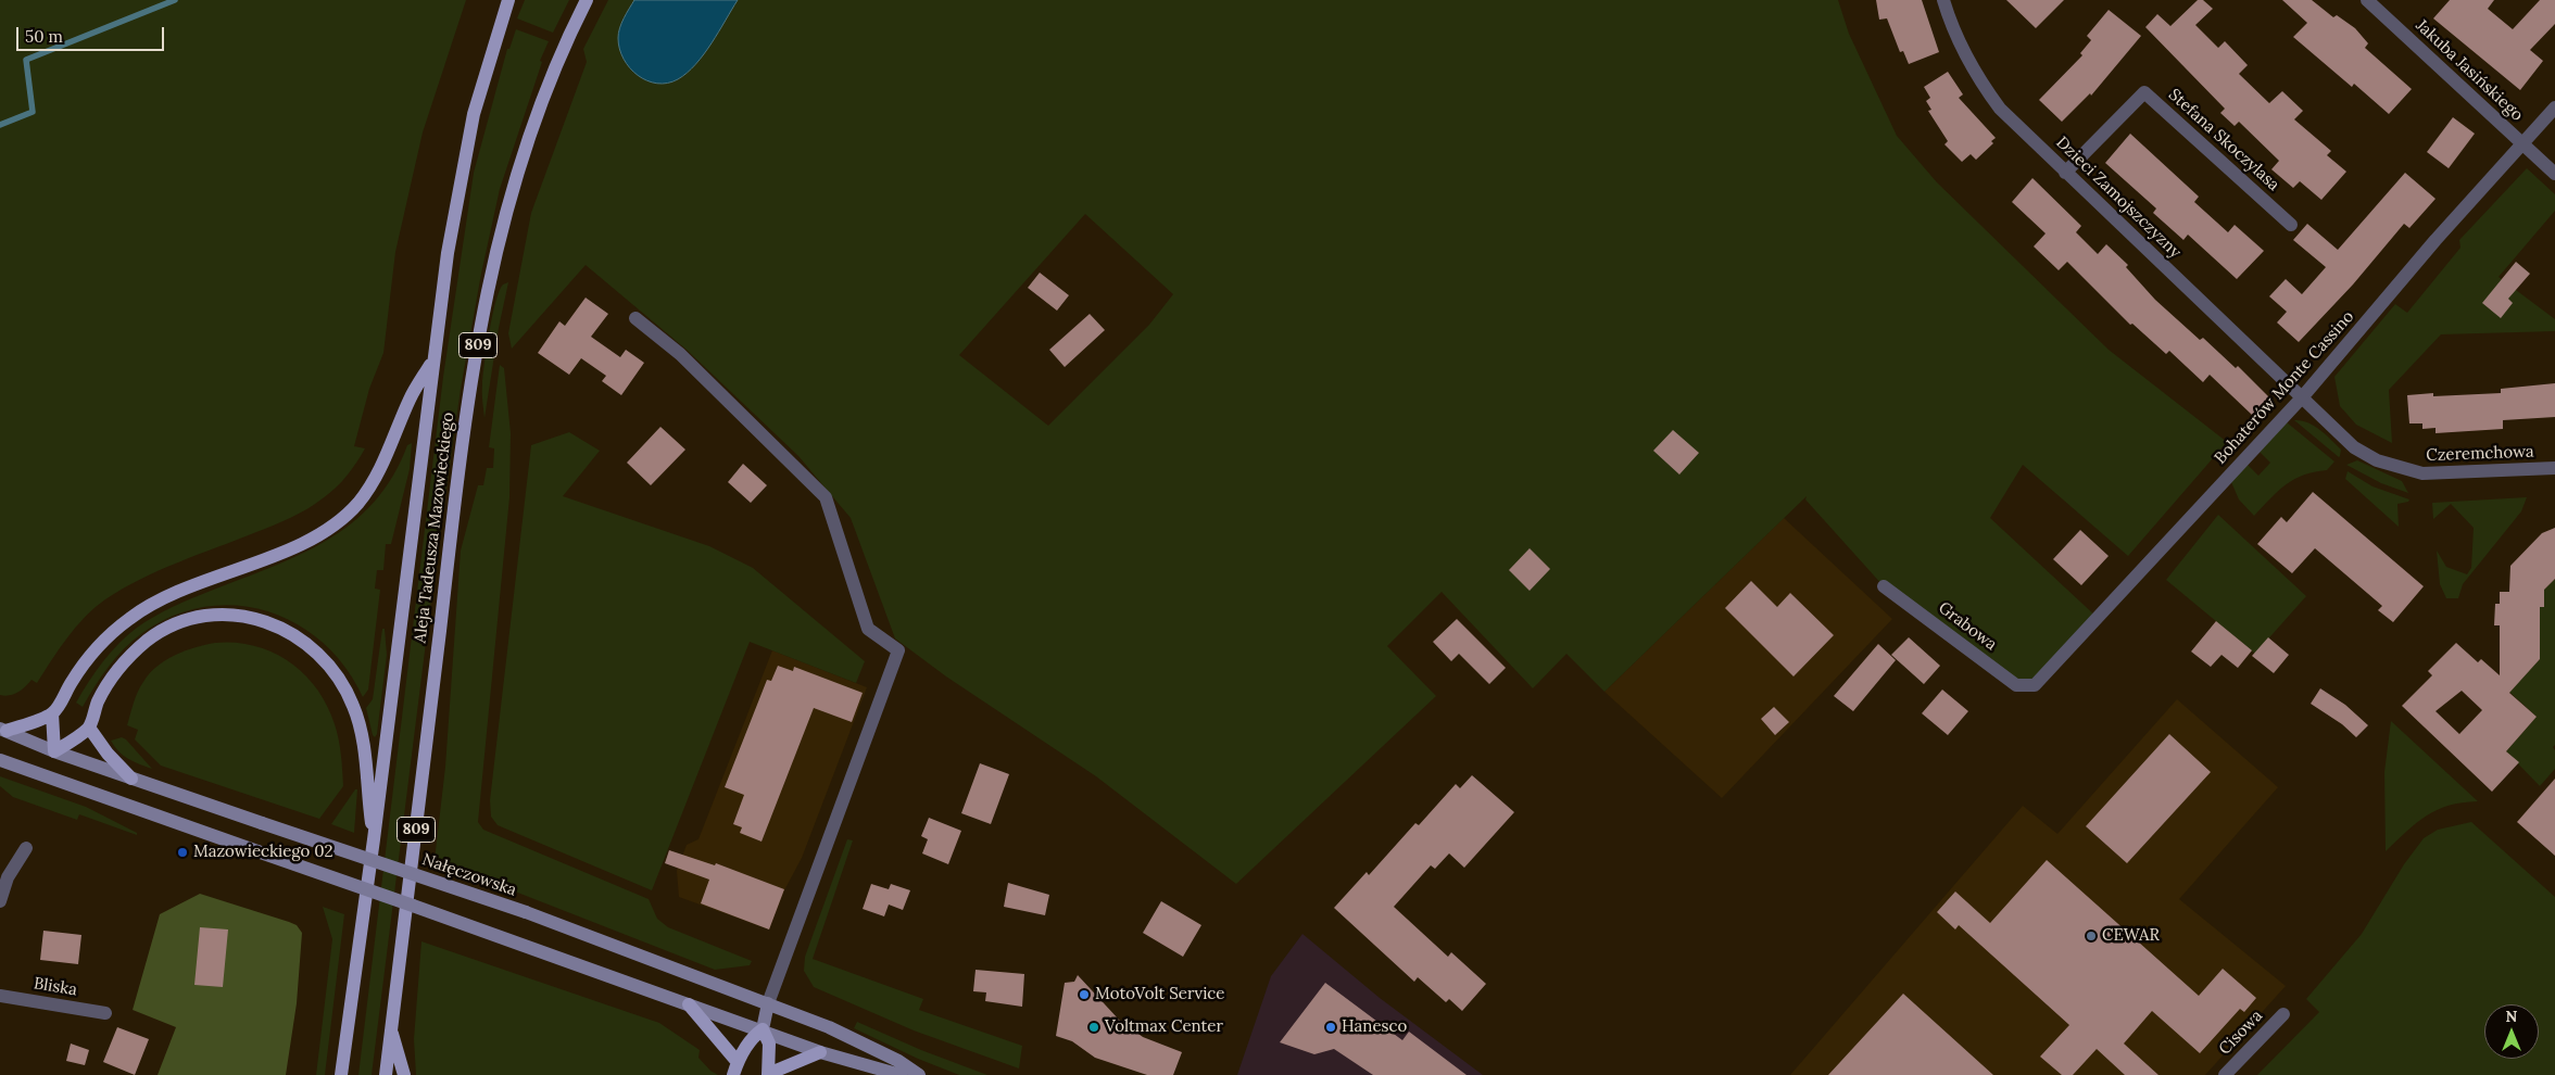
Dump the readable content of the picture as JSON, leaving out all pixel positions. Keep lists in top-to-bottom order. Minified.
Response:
{"streets":{"main road":["809","Aleja Tadeusza Mazowieckiego","Nałęczowska"],"street":["Jakuba Jasińskiego","Stefana Skoczylasa","Dzieci Zamojszczyzny","Bohaterów Monte Cassino","Czeremchowa","Grabowa","Bliska","Cisowa"]},"crossings":[["Jakuba Jasińskiego","Bohaterów Monte Cassino"],["Stefana Skoczylasa","Dzieci Zamojszczyzny"],["Dzieci Zamojszczyzny","Bohaterów Monte Cassino"],["Dzieci Zamojszczyzny","Czeremchowa"],["Bohaterów Monte Cassino","Czeremchowa"],["Bohaterów Monte Cassino","Grabowa"]],"places":["Mazowieckiego 02","CEWAR","MotoVolt Service","Voltmax Center","Hanesco"],"scale_bar":"50 m","north":"top"}
